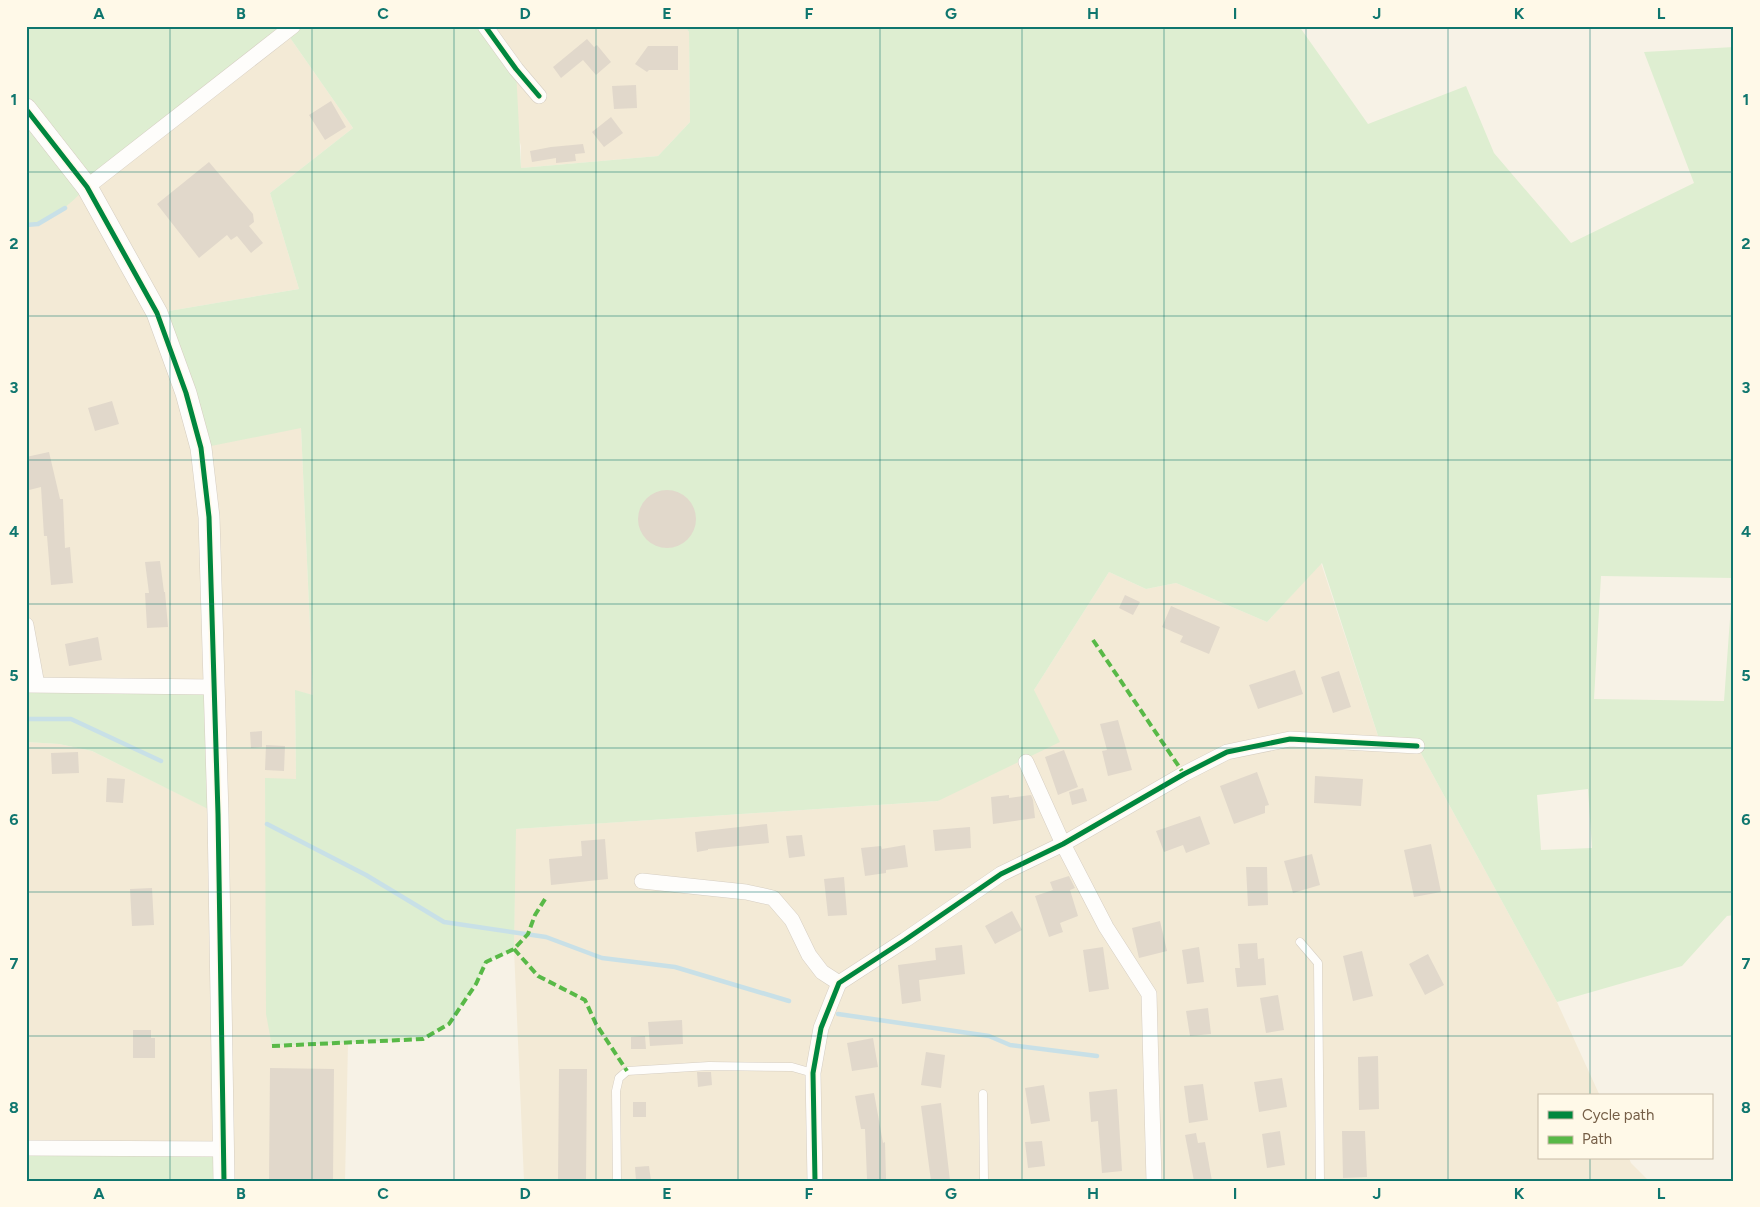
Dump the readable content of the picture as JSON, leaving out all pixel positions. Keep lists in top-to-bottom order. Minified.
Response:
{"legend":["Cycle path","Path"],"grid":{"columns":["A","B","C","D","E","F","G","H","I","J","K","L"],"rows":["1","2","3","4","5","6","7","8"]}}
